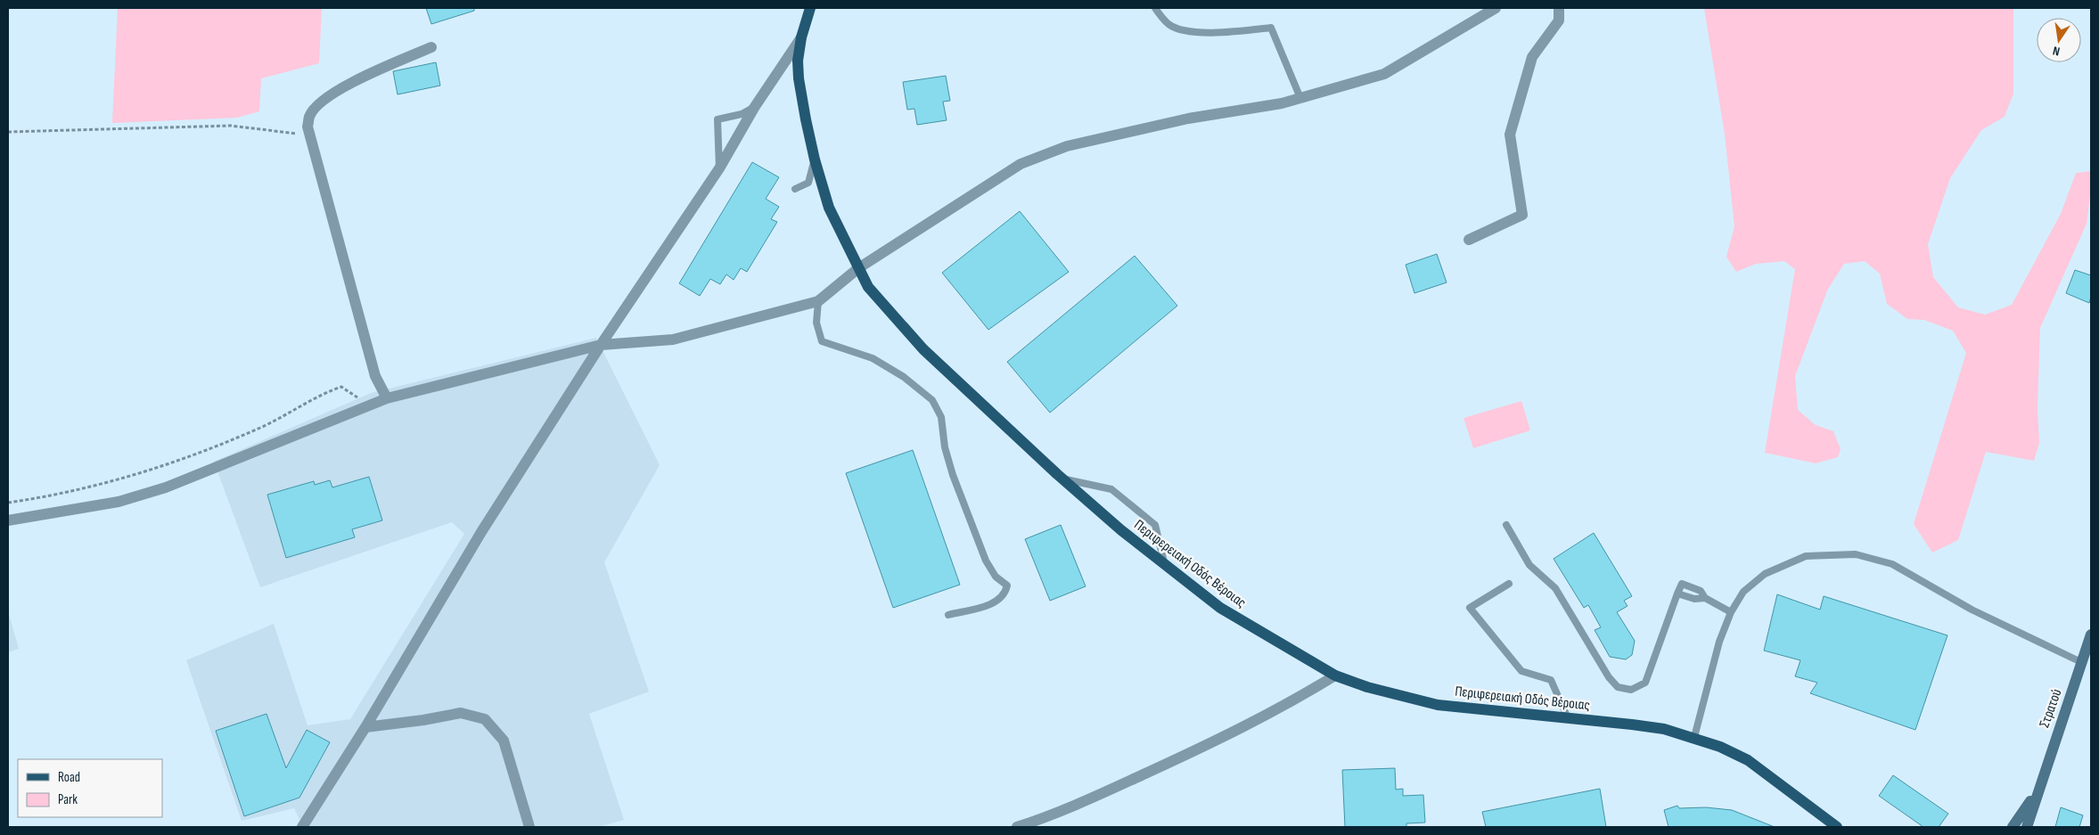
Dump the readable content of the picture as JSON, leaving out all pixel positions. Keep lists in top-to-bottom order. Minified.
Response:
{"streets":{"main road":["Περιφερειακή Οδός Βέροιας","Στρατού"]},"legend":["Road","Park"],"north":"bottom"}
